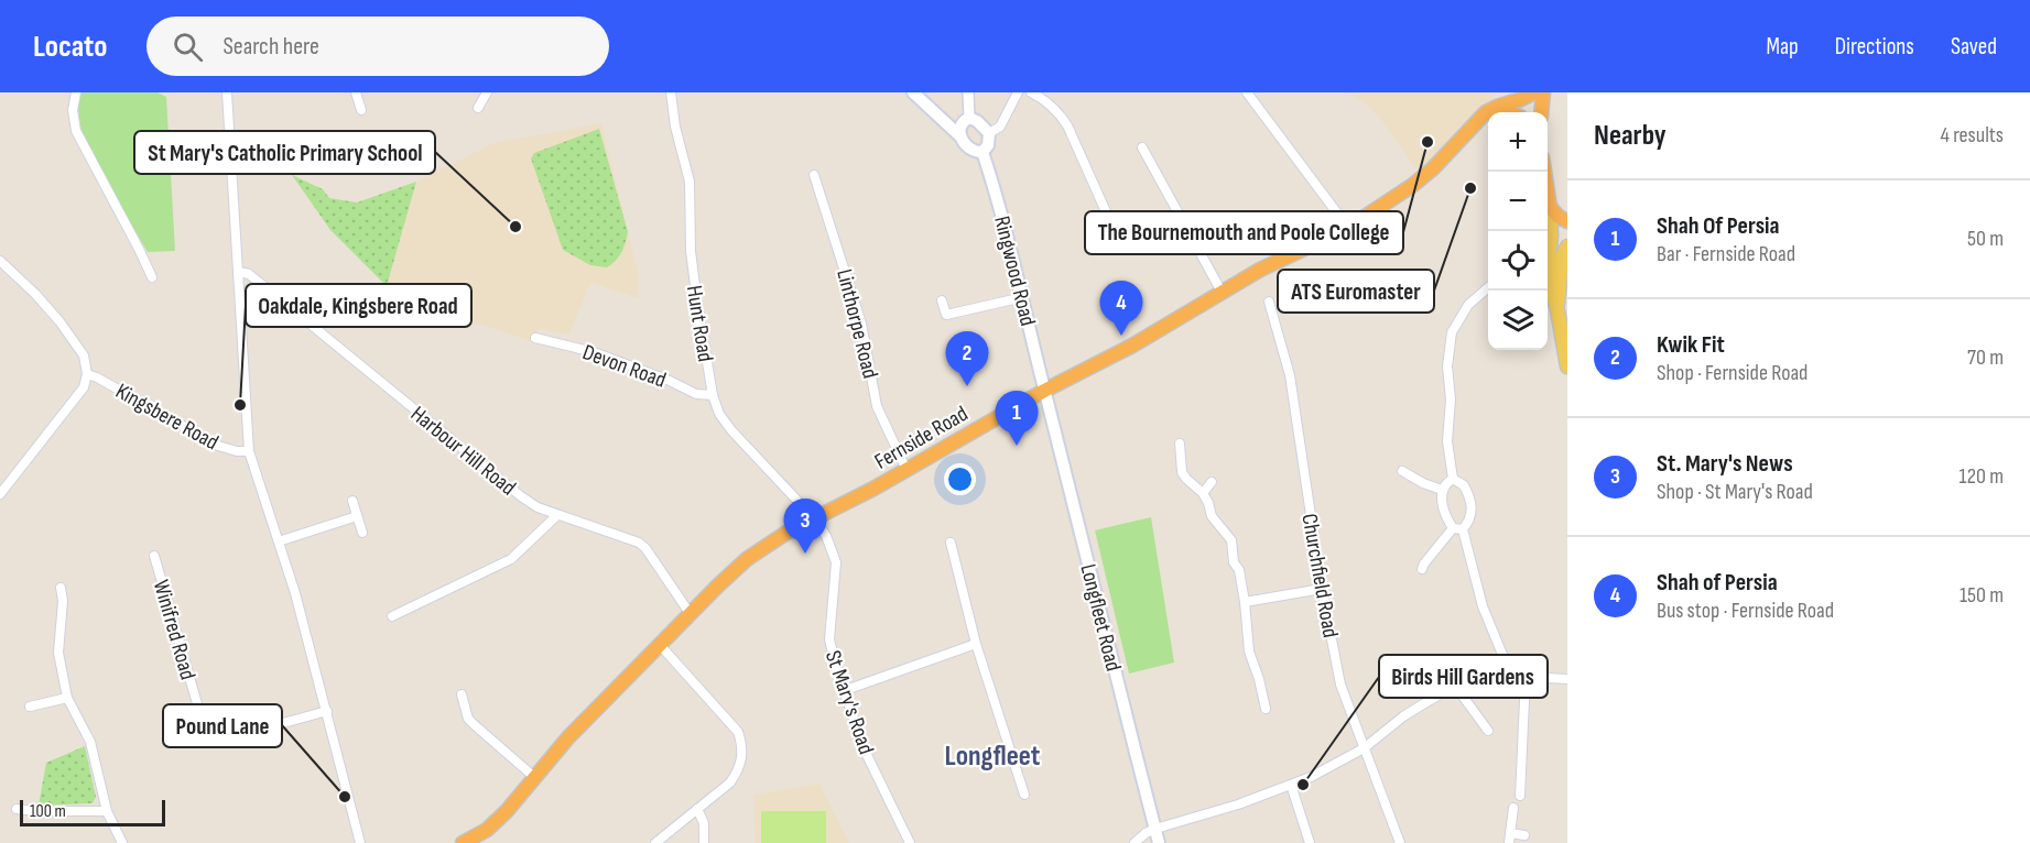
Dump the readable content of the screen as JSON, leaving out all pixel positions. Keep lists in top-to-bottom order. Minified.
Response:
{"streets":{"highway":["Fernside Road"],"main road":["Ringwood Road","Longfleet Road"],"street":["Hunt Road","Linthorpe Road","Devon Road","Kingsbere Road","Harbour Hill Road","Churchfield Road","Winifred Road","St Mary's Road"]},"crossings":[["Ringwood Road","Fernside Road"],["Ringwood Road","Longfleet Road"],["Hunt Road","Devon Road"],["Hunt Road","Fernside Road"],["Hunt Road","St Mary's Road"],["Linthorpe Road","Fernside Road"],["Fernside Road","Harbour Hill Road"],["Fernside Road","Longfleet Road"],["Fernside Road","St Mary's Road"]],"districts":["Longfleet"],"places":["The Bournemouth and Poole College","ATS Euromaster","St Mary's Catholic Primary School","Oakdale, Kingsbere Road","Birds Hill Gardens","Pound Lane"],"scale_bar":"100 m","page":{"header":"Locato","search":"Search here","nav":["Map","Directions","Saved"],"heading":["Nearby","4 results"],"map_buttons":["+","−"],"list":[{"mark":"1","name":"Shah Of Persia","note":"Bar · Fernside Road","value":"50 m"},{"mark":"2","name":"Kwik Fit","note":"Shop · Fernside Road","value":"70 m"},{"mark":"3","name":"St. Mary's News","note":"Shop · St Mary's Road","value":"120 m"},{"mark":"4","name":"Shah of Persia","note":"Bus stop · Fernside Road","value":"150 m"}],"pins":["4","2","1","3"],"scale":"100 m"}}
